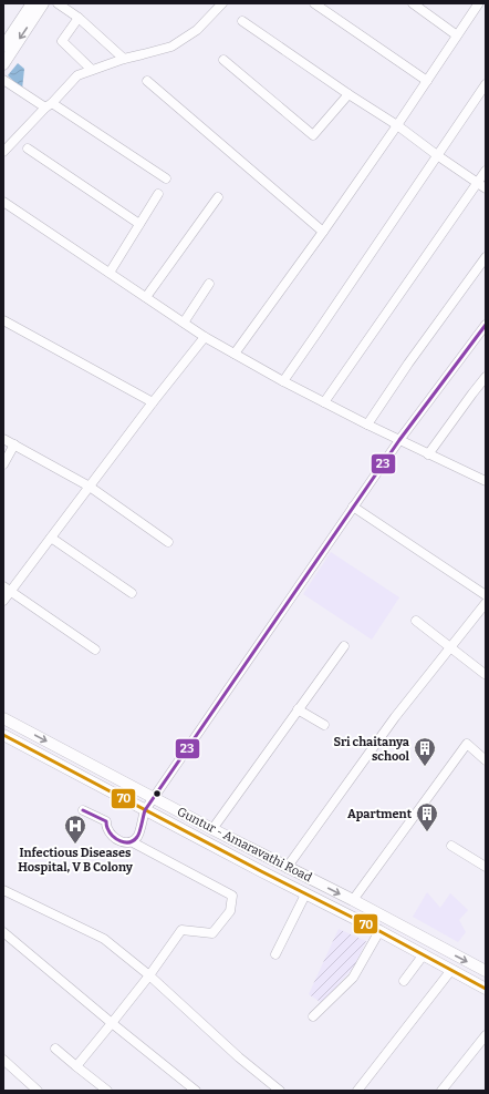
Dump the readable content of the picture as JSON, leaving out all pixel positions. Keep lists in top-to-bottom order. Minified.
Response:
{"streets":{"main road":["Guntur - Amaravathi Road"]},"places":{"building":["Sri chaitanya school","Apartment"],"hospital":["Infectious Diseases Hospital, V B Colony"]},"lines":["transit line 23","transit line 70"]}
